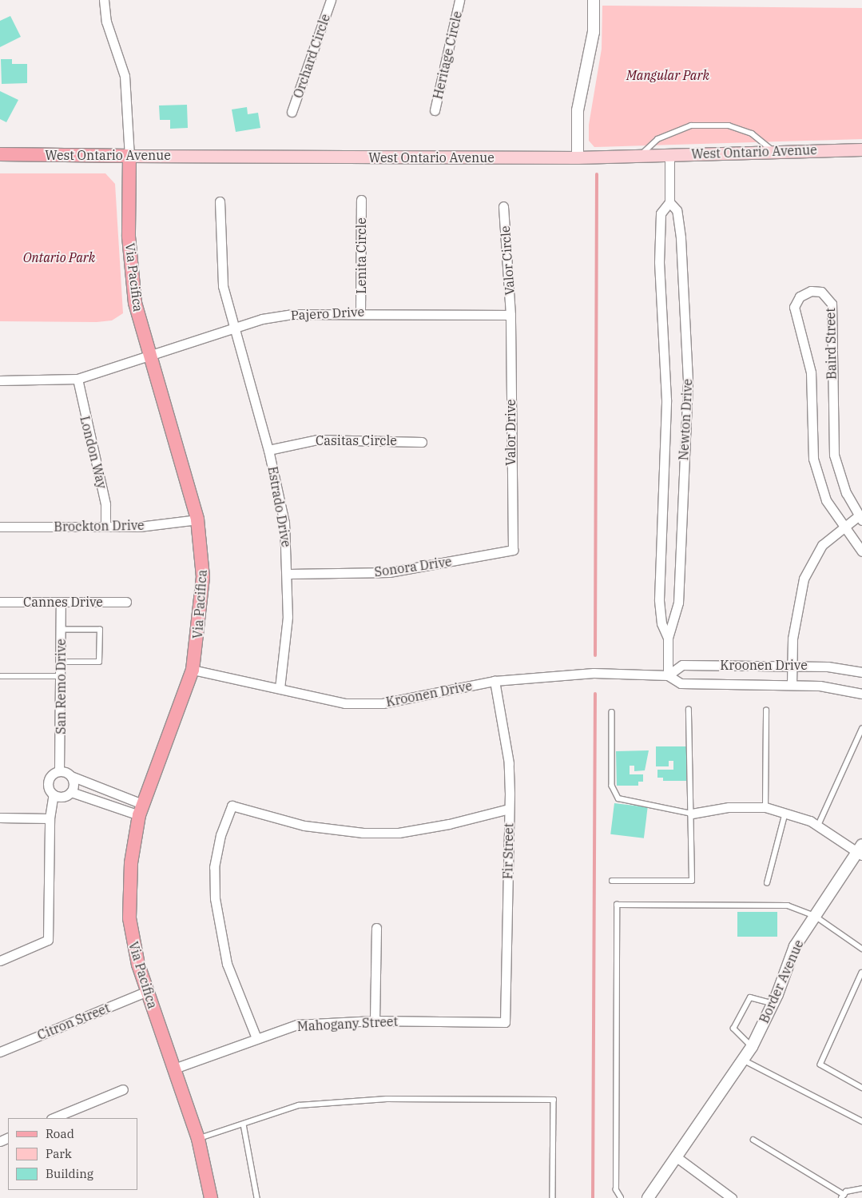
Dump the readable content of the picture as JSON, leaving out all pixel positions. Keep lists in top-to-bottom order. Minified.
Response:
{"streets":{"main road":["West Ontario Avenue","Via Pacifica"],"street":["Heritage Circle","Orchard Circle","Lenita Circle","Valor Circle","Pajero Drive","Baird Street","Newton Drive","Valor Drive","Casitas Circle","London Way","Estrado Drive","Brockton Drive","Sonora Drive","Cannes Drive","Kroonen Drive","San Remo Drive","Fir Street","Border Avenue","Citron Street","Mahogany Street"]},"crossings":[["West Ontario Avenue","Via Pacifica"],["West Ontario Avenue","Newton Drive"],["Lenita Circle","Pajero Drive"],["Valor Circle","Pajero Drive"],["Valor Circle","Valor Drive"],["Via Pacifica","Pajero Drive"],["Via Pacifica","Brockton Drive"],["Via Pacifica","Kroonen Drive"],["Via Pacifica","Citron Street"],["Via Pacifica","Mahogany Street"],["Pajero Drive","Valor Drive"],["Pajero Drive","London Way"],["Pajero Drive","Estrado Drive"],["Newton Drive","Kroonen Drive"],["Valor Drive","Sonora Drive"],["Casitas Circle","Estrado Drive"],["London Way","Brockton Drive"],["Estrado Drive","Sonora Drive"],["Estrado Drive","Kroonen Drive"],["Cannes Drive","San Remo Drive"],["Kroonen Drive","Fir Street"],["Fir Street","Mahogany Street"]],"parks":["Mangular Park","Ontario Park"],"legend":["Road","Park","Building"]}
